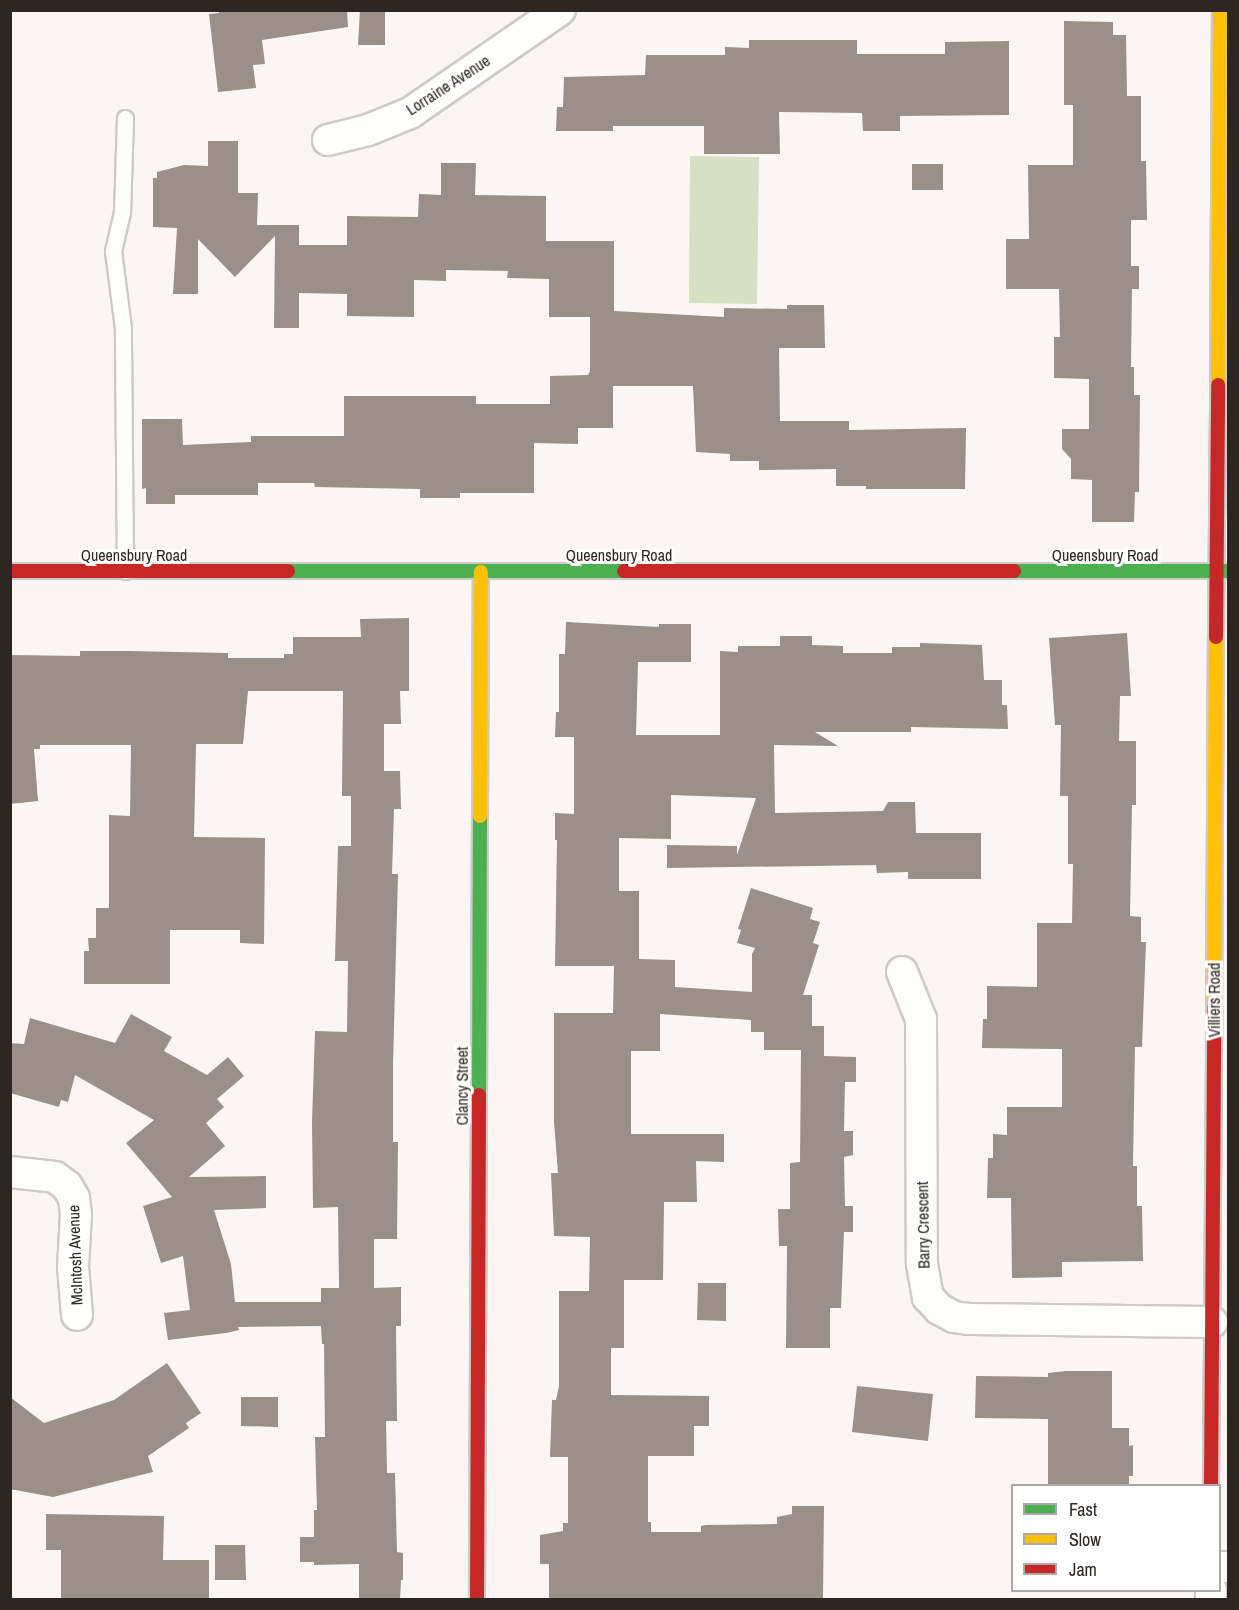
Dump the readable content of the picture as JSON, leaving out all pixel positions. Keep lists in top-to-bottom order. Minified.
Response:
{"streets":{"street":["Lorraine Avenue","Queensbury Road","Villiers Road","Clancy Street","Barry Crescent","McIntosh Avenue"]},"crossings":[["Queensbury Road","Villiers Road"],["Queensbury Road","Clancy Street"],["Villiers Road","Barry Crescent"]],"legend":["Fast","Slow","Jam"]}
